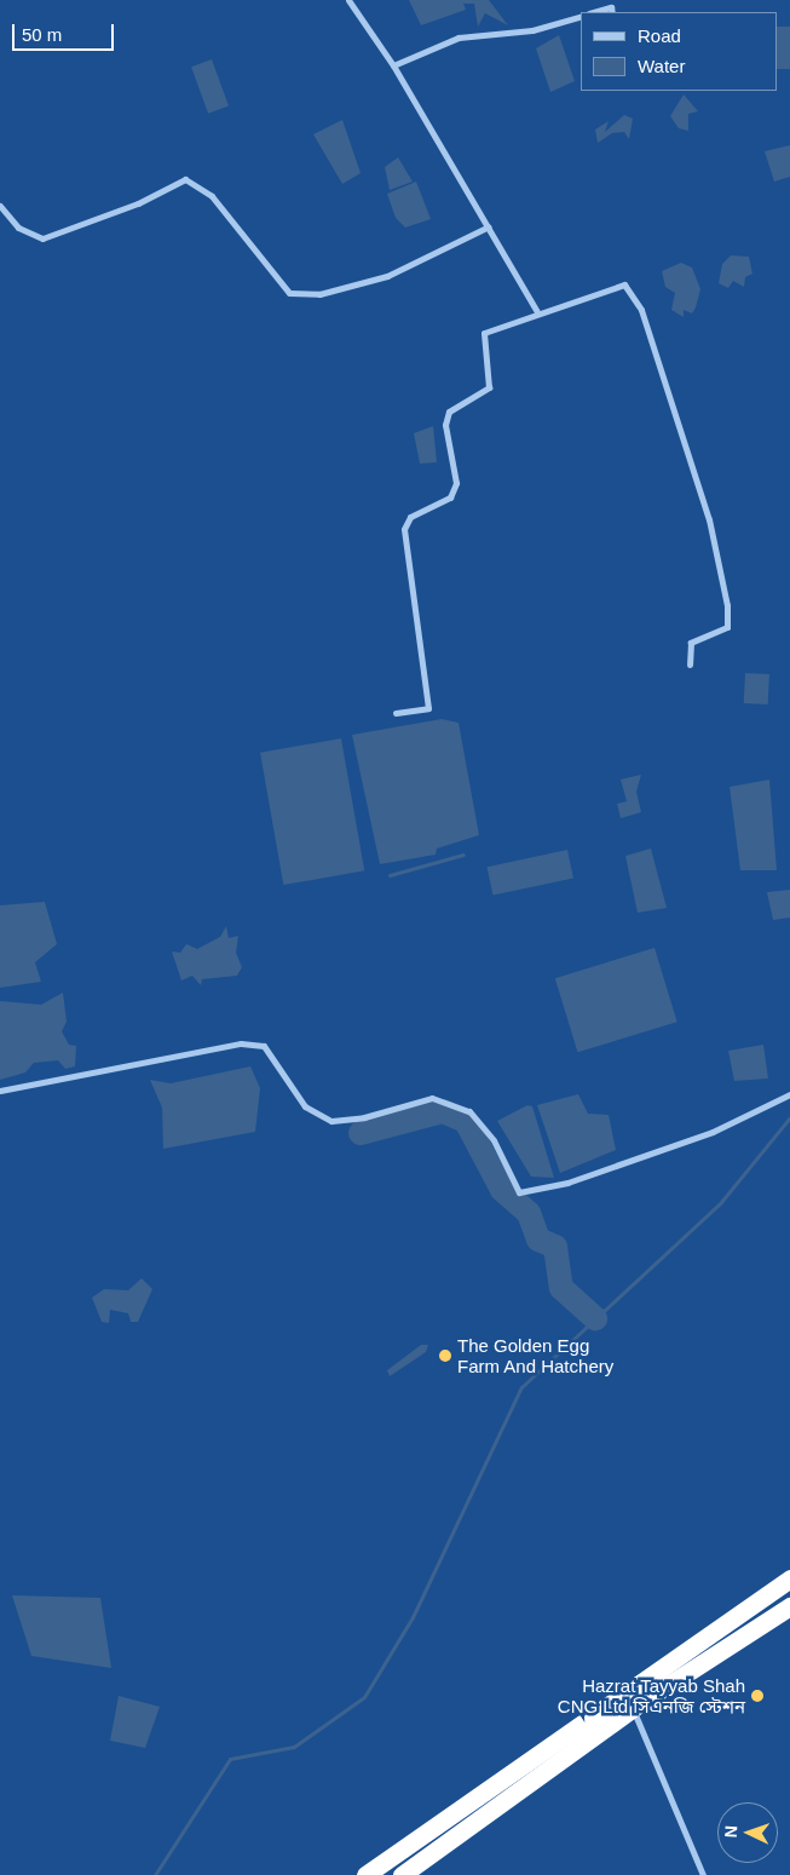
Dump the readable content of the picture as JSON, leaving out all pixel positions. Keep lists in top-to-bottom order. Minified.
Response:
{"places":["The Golden Egg Farm And Hatchery","Hazrat Tayyab Shah CNG Ltd সিএনজি স্টেশন"],"legend":["Road","Water"],"scale_bar":"50 m","north":"left"}
